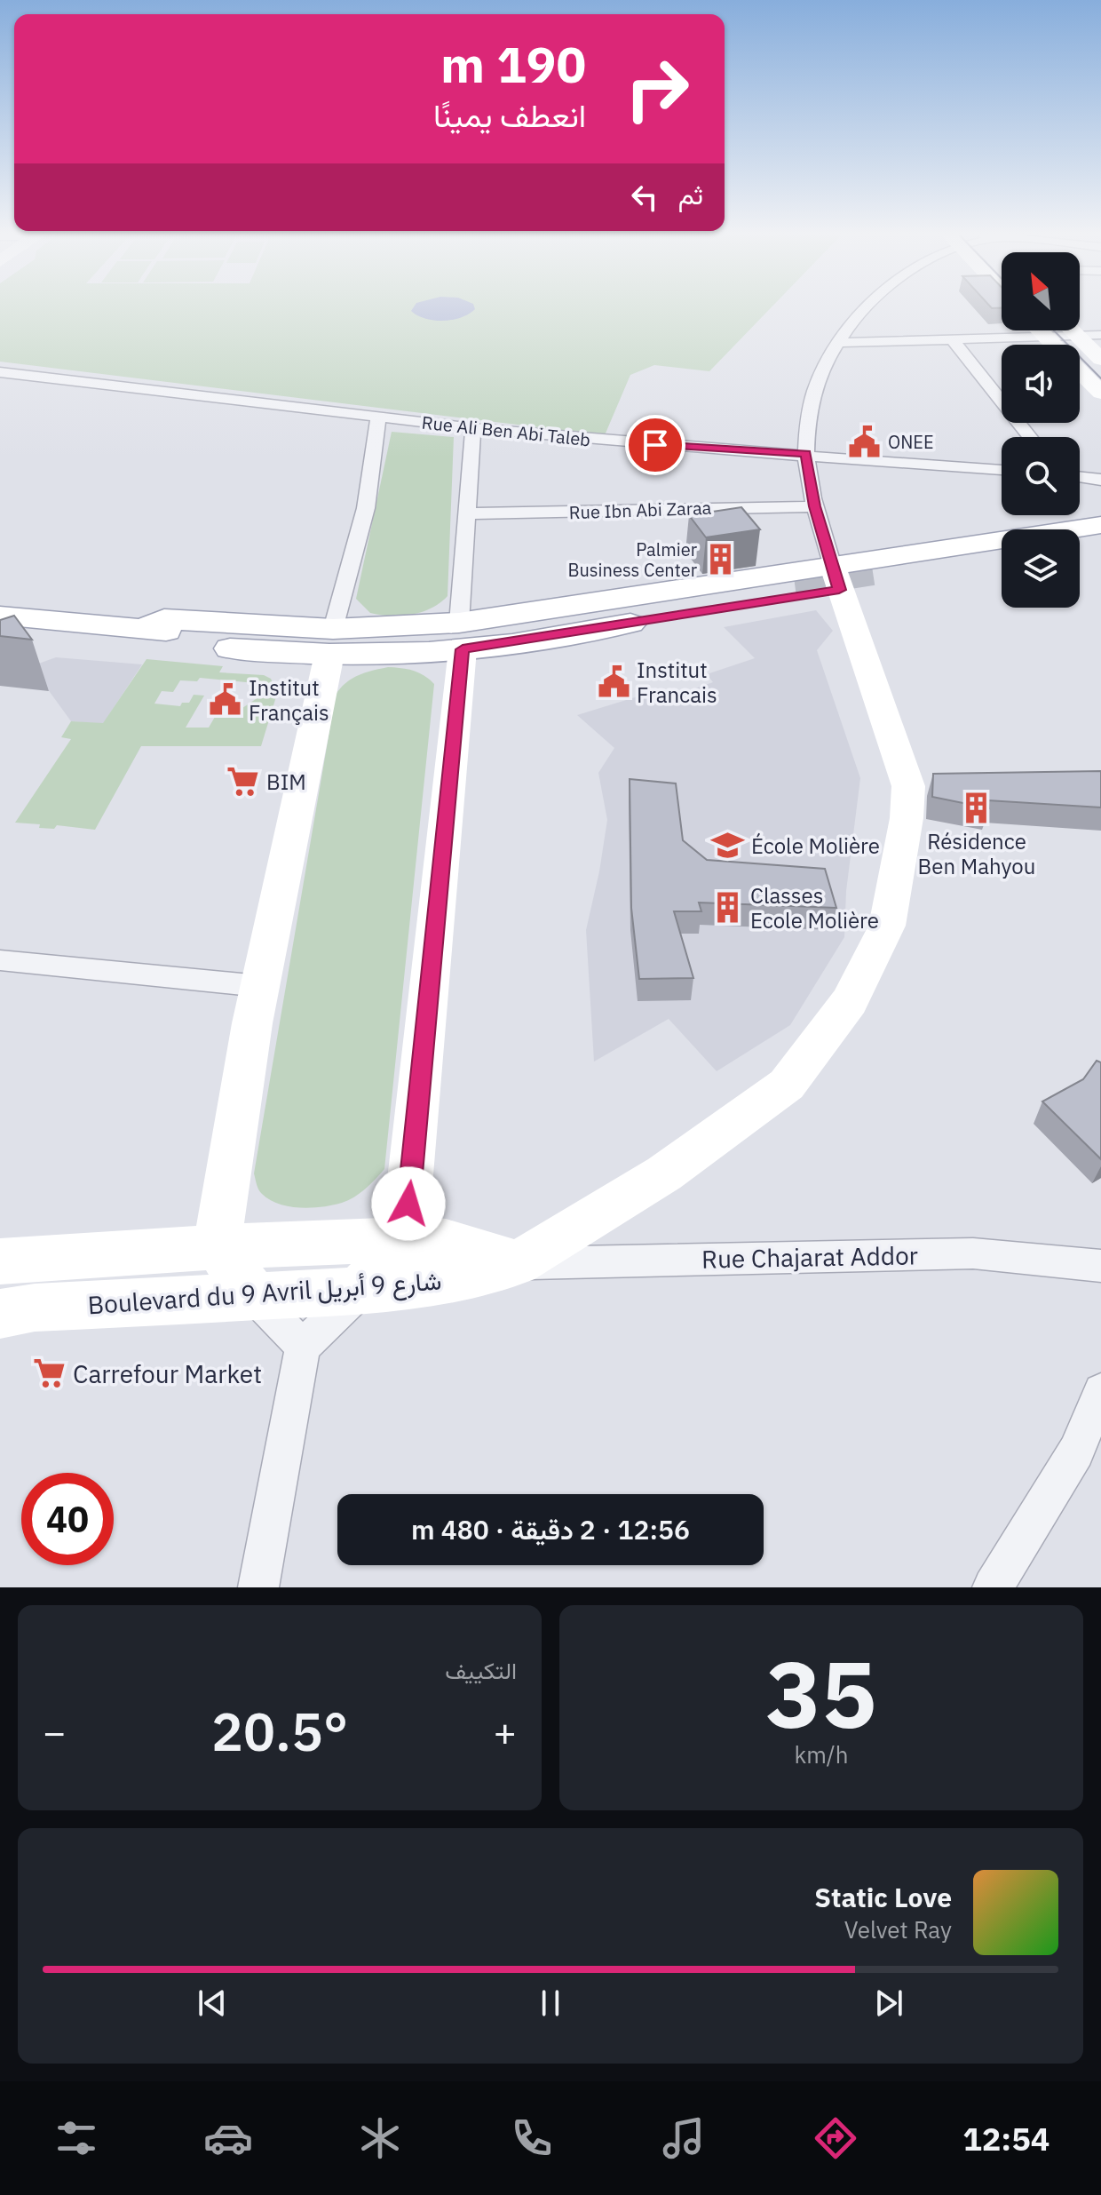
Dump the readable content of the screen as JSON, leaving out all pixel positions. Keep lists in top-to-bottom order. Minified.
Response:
{"streets":{"street":["Rue Ali Ben Abi Taleb","Rue Ibn Abi Zaraa","Rue Chajarat Addor","Boulevard du 9 Avril شارع 9 أبريل"]},"crossings":[["Rue Chajarat Addor","Boulevard du 9 Avril شارع 9 أبريل"]],"places":{"public building":["ONEE","Institut Francais","Institut Français"],"building":["Palmier Business Center","Résidence Ben Mahyou","Classes Ecole Molière"],"supermarket":["BIM","Carrefour Market"],"school or university":["École Molière"]},"north":"top left","page":{"turn":["190 m","انعطف يمينًا"],"then":"ثم","limit":"40","trip":"12:56 · 2 دقيقة · 480 m","tile":[["35","km/h"],"التكييف"],"heat":["−","20.5°","+"],"song":["Static Love","Velvet Ray"],"tabs":"12:54"}}
